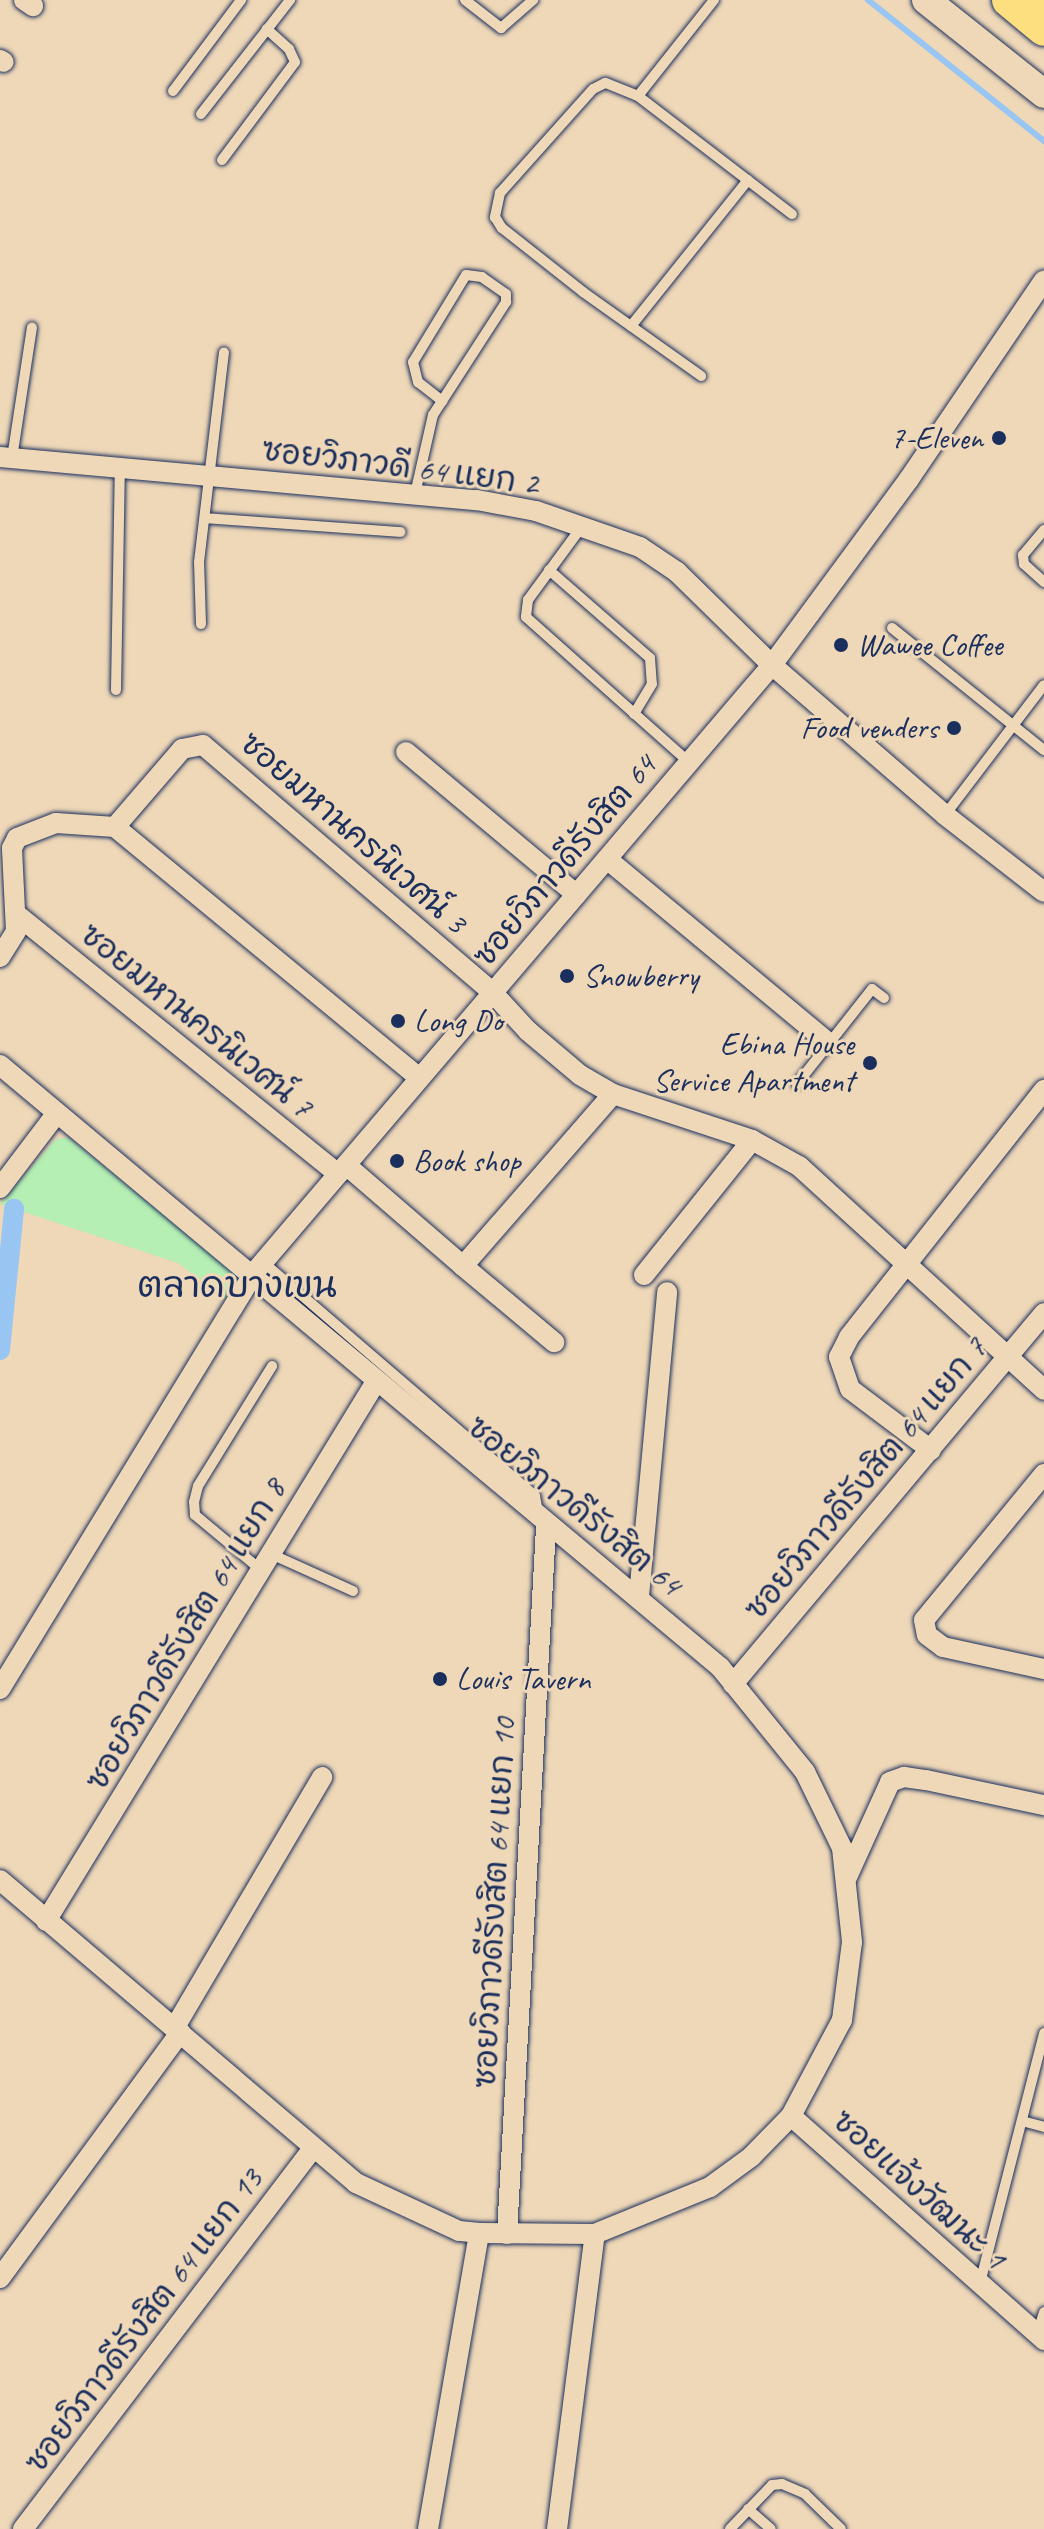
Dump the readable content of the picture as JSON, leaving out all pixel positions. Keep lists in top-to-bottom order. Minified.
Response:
{"streets":{"street":["ซอยวิภาวดี 64 แยก 2","ซอยมหานครนิเวศน์ 3","ซอยวิภาวดีรังสิต 64","ซอยมหานครนิเวศน์ 7","ซอยวิภาวดีรังสิต 64 แยก 7","ซอยวิภาวดีรังสิต 64 แยก 8","ซอยวิภาวดีรังสิต 64 แยก 10","ซอยแจ้งวัฒนะ 1","ซอยวิภาวดีรังสิต 64 แยก 13"]},"crossings":[["ซอยวิภาวดี 64 แยก 2","ซอยวิภาวดีรังสิต 64"],["ซอยมหานครนิเวศน์ 3","ซอยวิภาวดีรังสิต 64"],["ซอยมหานครนิเวศน์ 3","ซอยวิภาวดีรังสิต 64 แยก 7"],["ซอยวิภาวดีรังสิต 64","ซอยมหานครนิเวศน์ 7"],["ซอยวิภาวดีรังสิต 64","ซอยวิภาวดีรังสิต 64 แยก 7"],["ซอยวิภาวดีรังสิต 64","ซอยวิภาวดีรังสิต 64 แยก 8"],["ซอยวิภาวดีรังสิต 64","ซอยวิภาวดีรังสิต 64 แยก 10"],["ซอยวิภาวดีรังสิต 64","ซอยแจ้งวัฒนะ 1"],["ซอยวิภาวดีรังสิต 64","ซอยวิภาวดีรังสิต 64 แยก 13"]],"districts":["ตลาดบางเขน"],"places":["7-Eleven","Wawee Coffee","Food venders","Snowberry","Long Do","Ebina House Service Apartment","Book shop","Louis Tavern"]}
